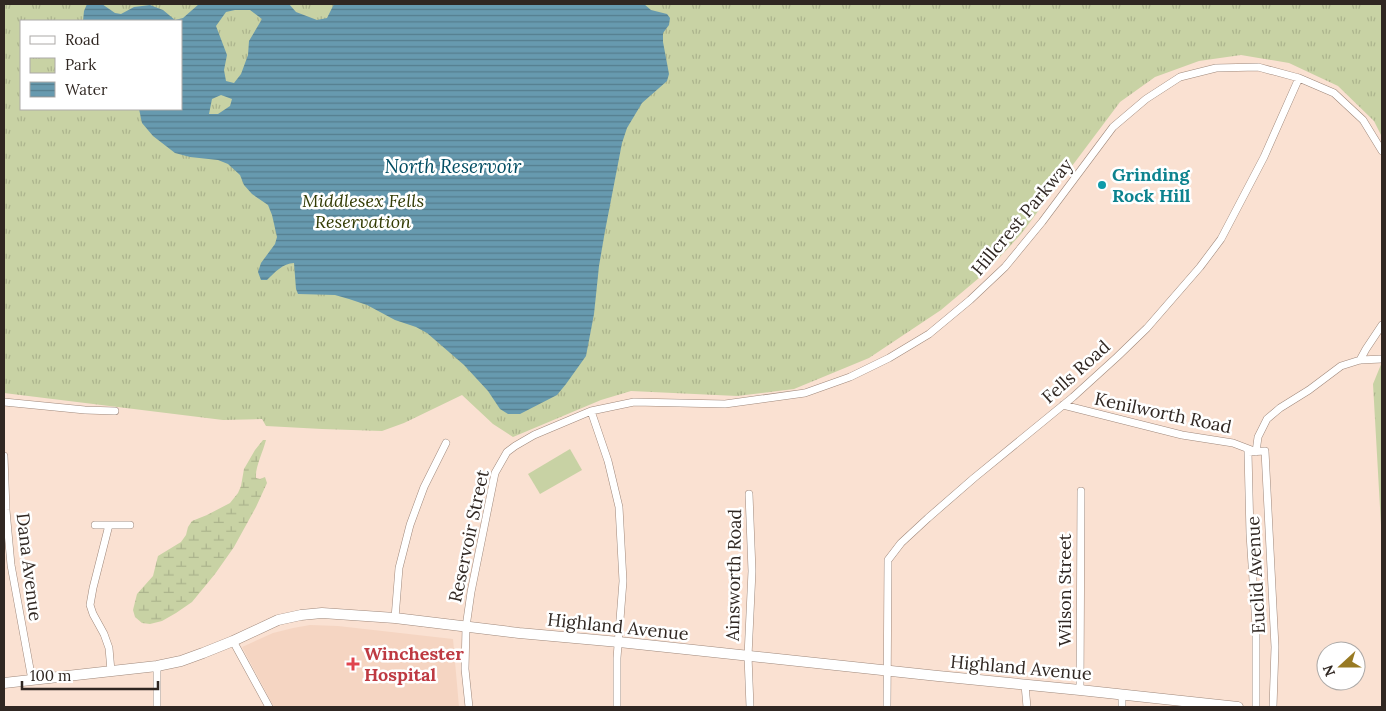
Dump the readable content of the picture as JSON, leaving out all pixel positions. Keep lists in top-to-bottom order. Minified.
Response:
{"streets":{"main road":["Highland Avenue"],"street":["Hillcrest Parkway","Fells Road","Kenilworth Road","Reservoir Street","Dana Avenue","Ainsworth Road","Euclid Avenue","Wilson Street"]},"crossings":[["Hillcrest Parkway","Fells Road"],["Hillcrest Parkway","Reservoir Street"],["Fells Road","Kenilworth Road"],["Fells Road","Highland Avenue"],["Kenilworth Road","Euclid Avenue"],["Reservoir Street","Highland Avenue"],["Dana Avenue","Highland Avenue"],["Ainsworth Road","Highland Avenue"],["Wilson Street","Highland Avenue"]],"water":["North Reservoir"],"parks":["Middlesex Fells Reservation"],"places":{"other":["Grinding Rock Hill"],"health":["Winchester Hospital"]},"legend":["Road","Park","Water"],"scale_bar":"100 m","north":"left"}
